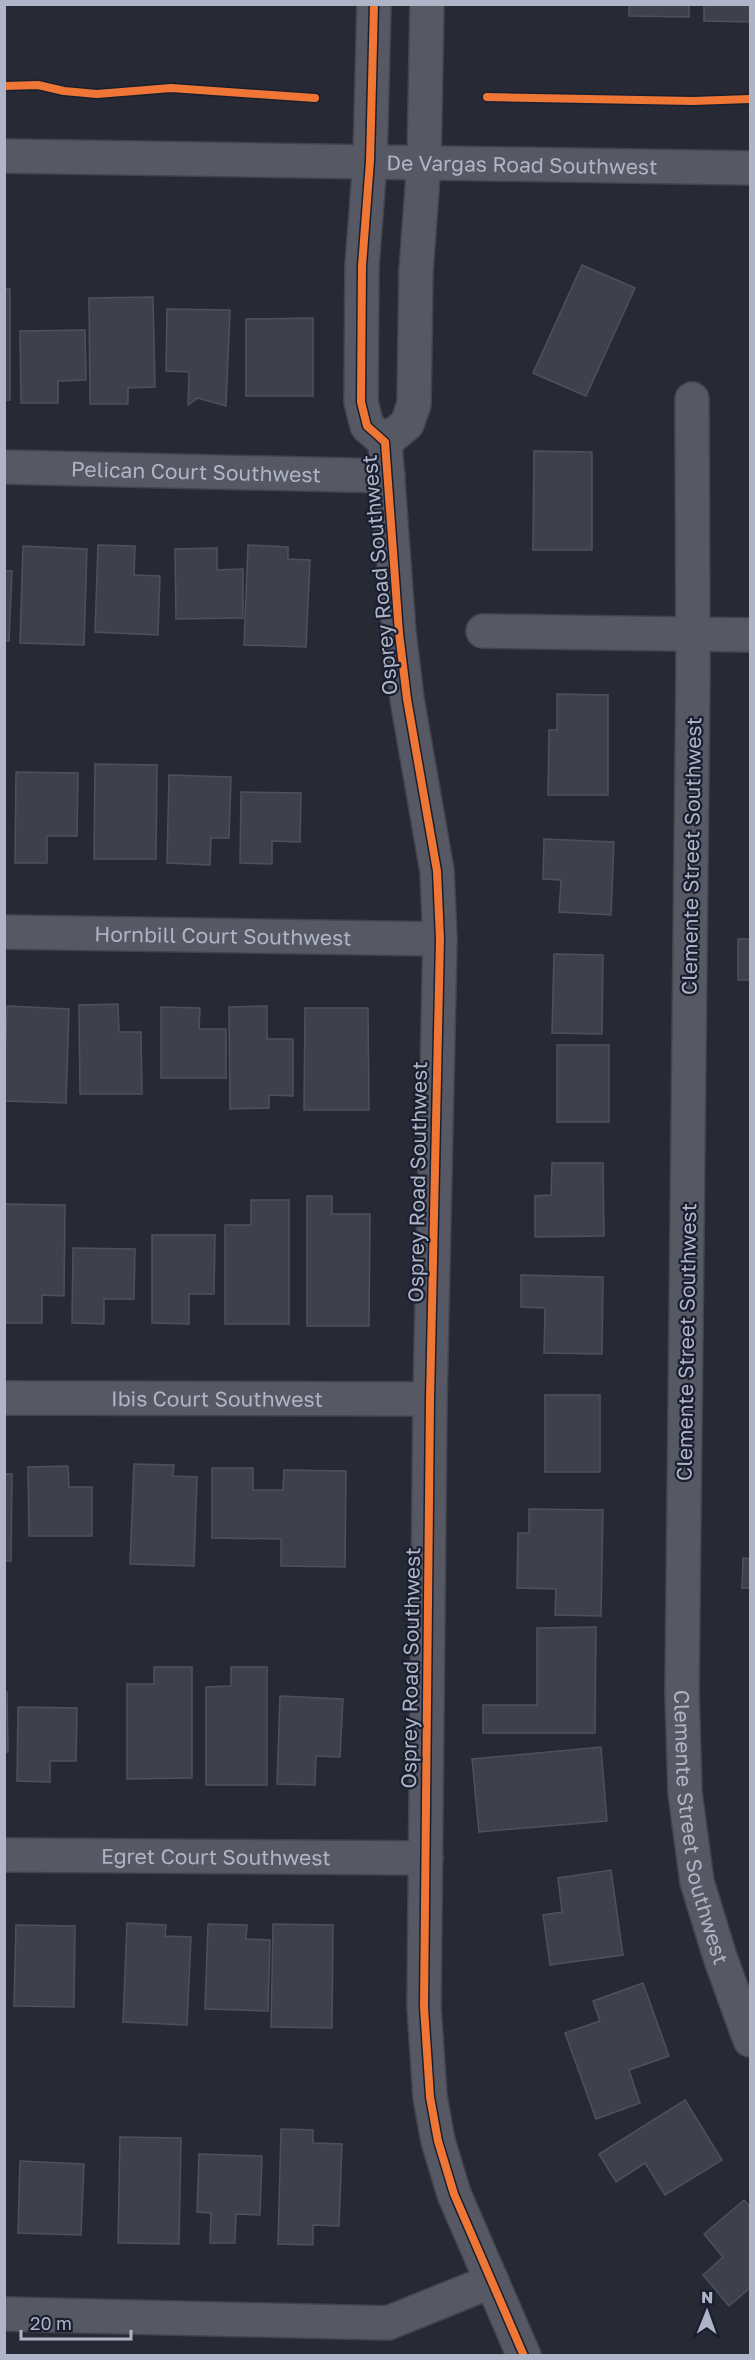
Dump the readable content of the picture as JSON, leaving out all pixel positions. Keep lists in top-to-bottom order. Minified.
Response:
{"streets":{"street":["De Vargas Road Southwest","Pelican Court Southwest","Osprey Road Southwest","Clemente Street Southwest","Hornbill Court Southwest","Ibis Court Southwest","Egret Court Southwest"]},"crossings":[["De Vargas Road Southwest","Osprey Road Southwest"],["Pelican Court Southwest","Osprey Road Southwest"],["Osprey Road Southwest","Hornbill Court Southwest"],["Osprey Road Southwest","Ibis Court Southwest"],["Osprey Road Southwest","Egret Court Southwest"]],"scale_bar":"20 m","north":"top"}
